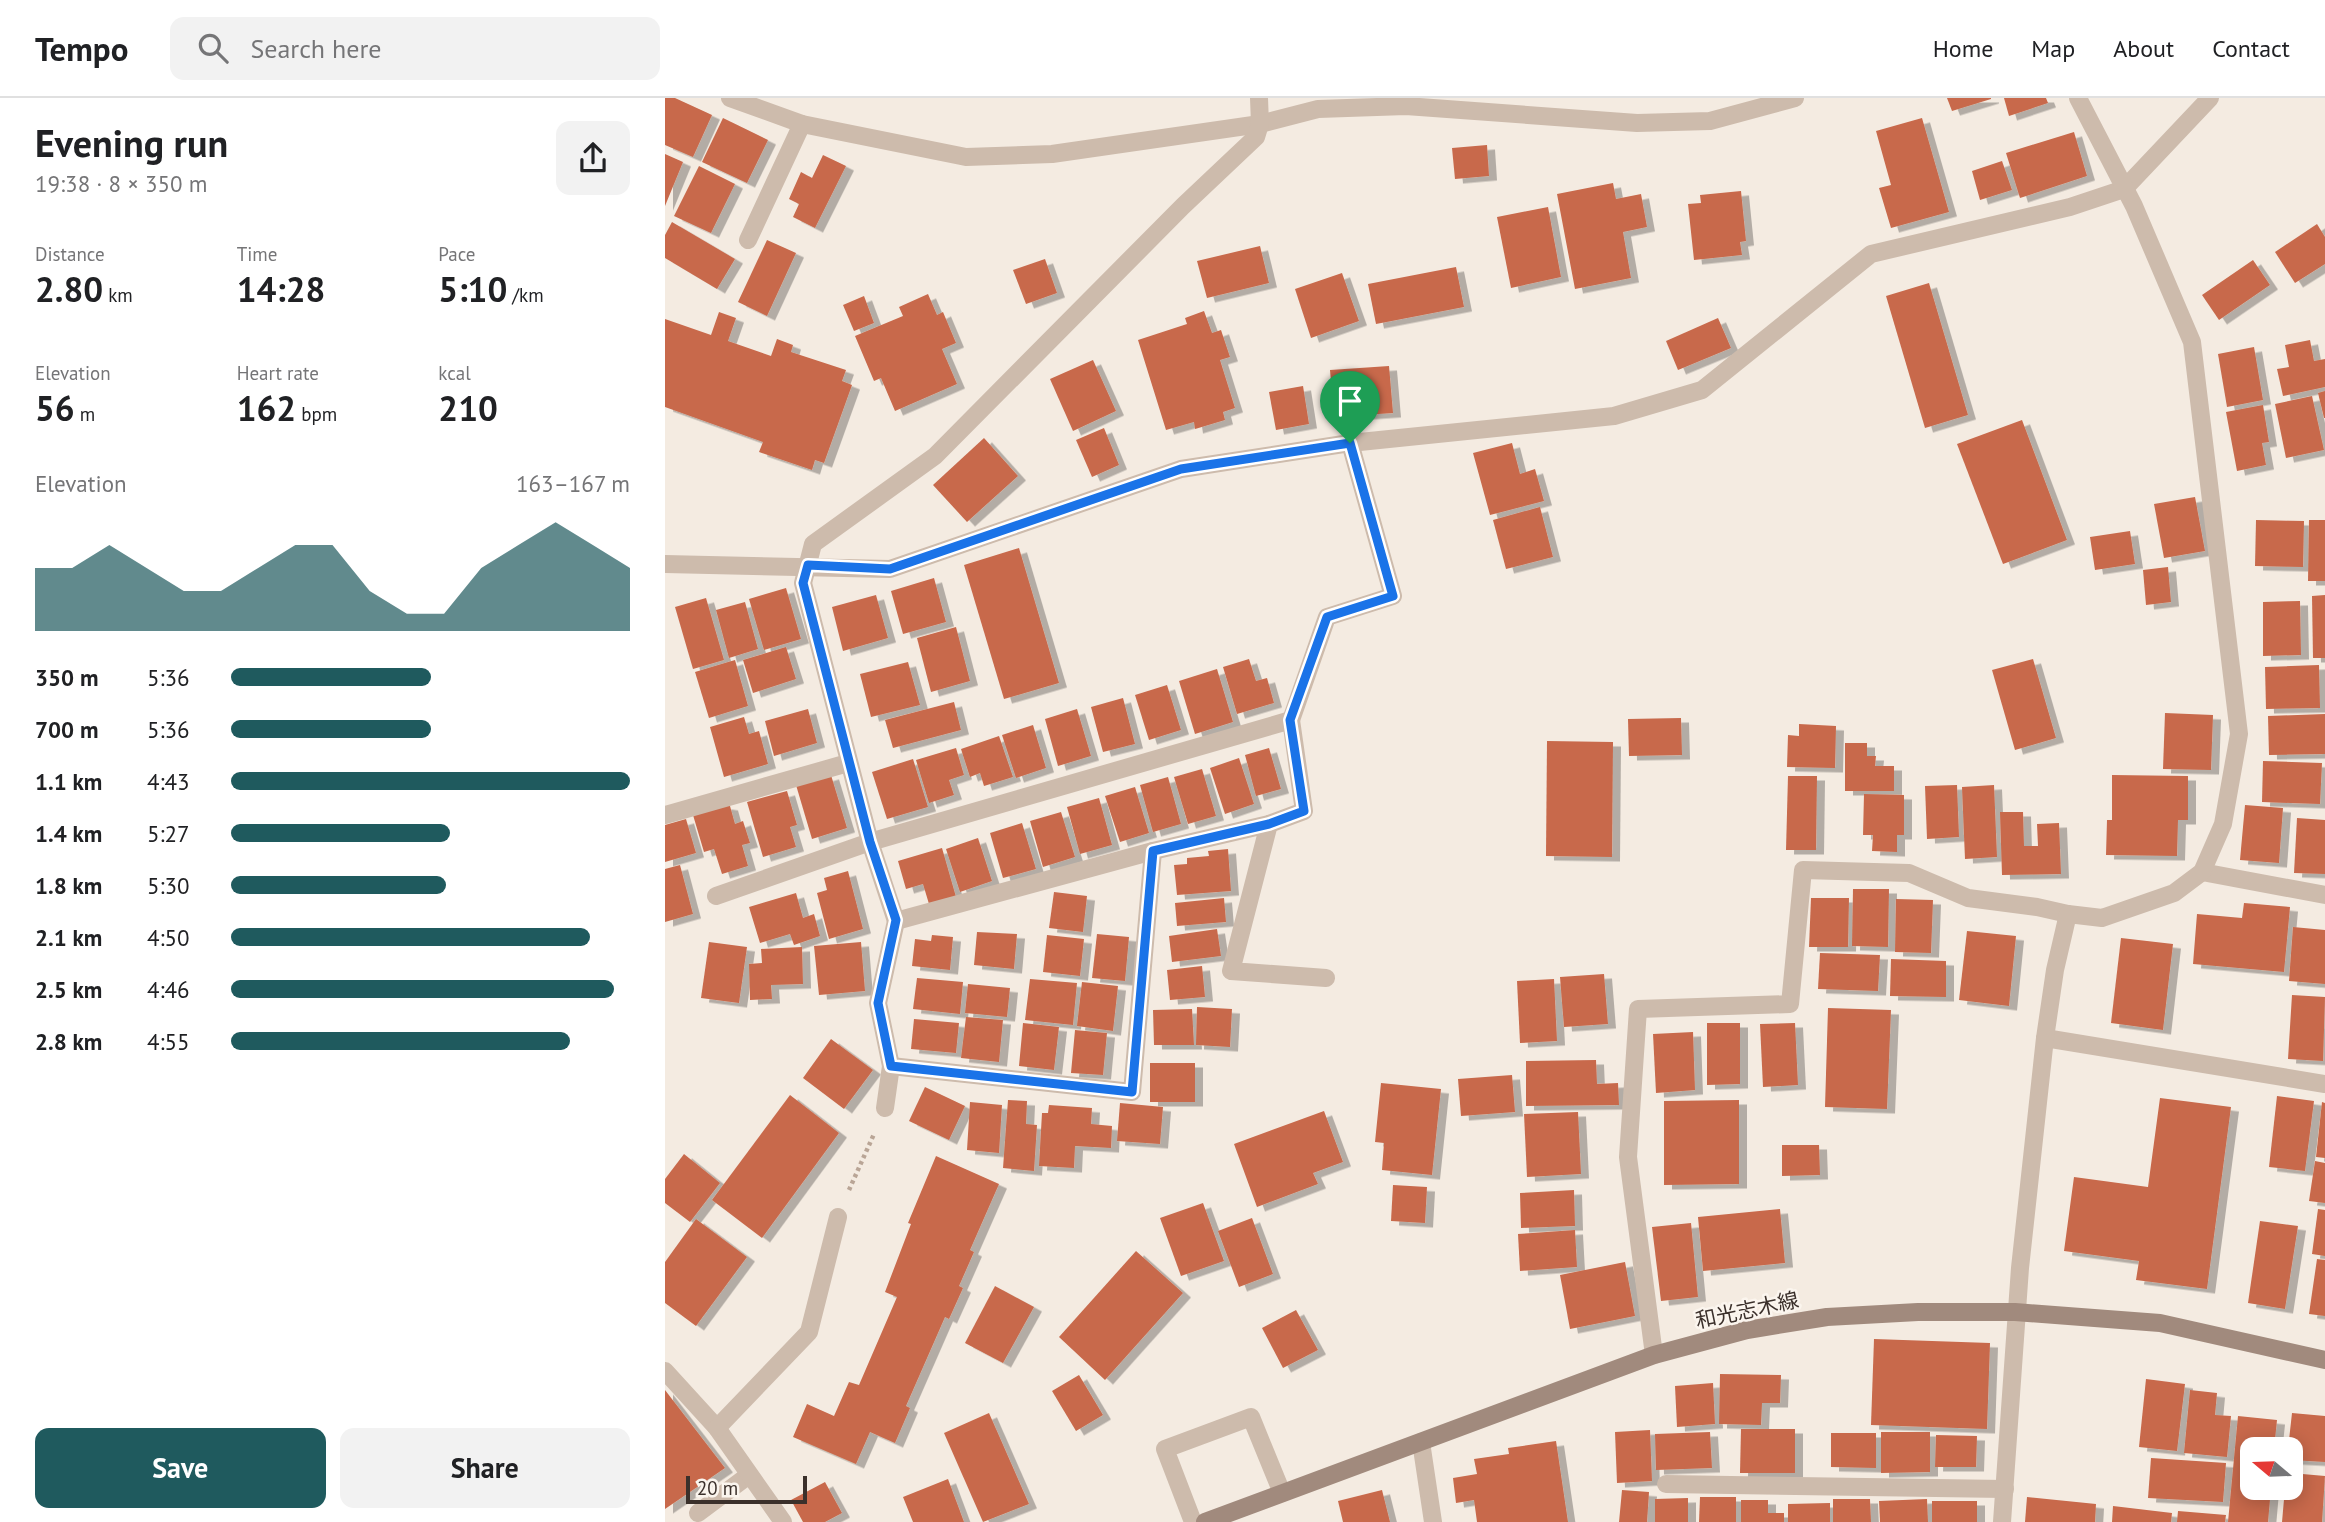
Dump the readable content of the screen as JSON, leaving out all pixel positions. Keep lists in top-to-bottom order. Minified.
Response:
{"streets":{"main road":["和光志木線"]},"scale_bar":"20 m","north":"left","page":{"header":"Tempo","search":"Search here","nav":["Home","Map","About","Contact"],"heading":["Evening run","19:38 · 8 × 350 m"],"stats":[["Distance","2.80 km"],["Time","14:28"],["Pace","5:10 /km"],["Elevation","56 m"],["Heart rate","162 bpm"],["kcal","210"]],"chart":["Elevation","163–167 m"],"list":[{"name":"350 m","note":"5:36"},{"name":"700 m","note":"5:36"},{"name":"1.1 km","note":"4:43"},{"name":"1.4 km","note":"5:27"},{"name":"1.8 km","note":"5:30"},{"name":"2.1 km","note":"4:50"},{"name":"2.5 km","note":"4:46"},{"name":"2.8 km","note":"4:55"}],"buttons":["Save","Share"],"scale":"20 m"}}
